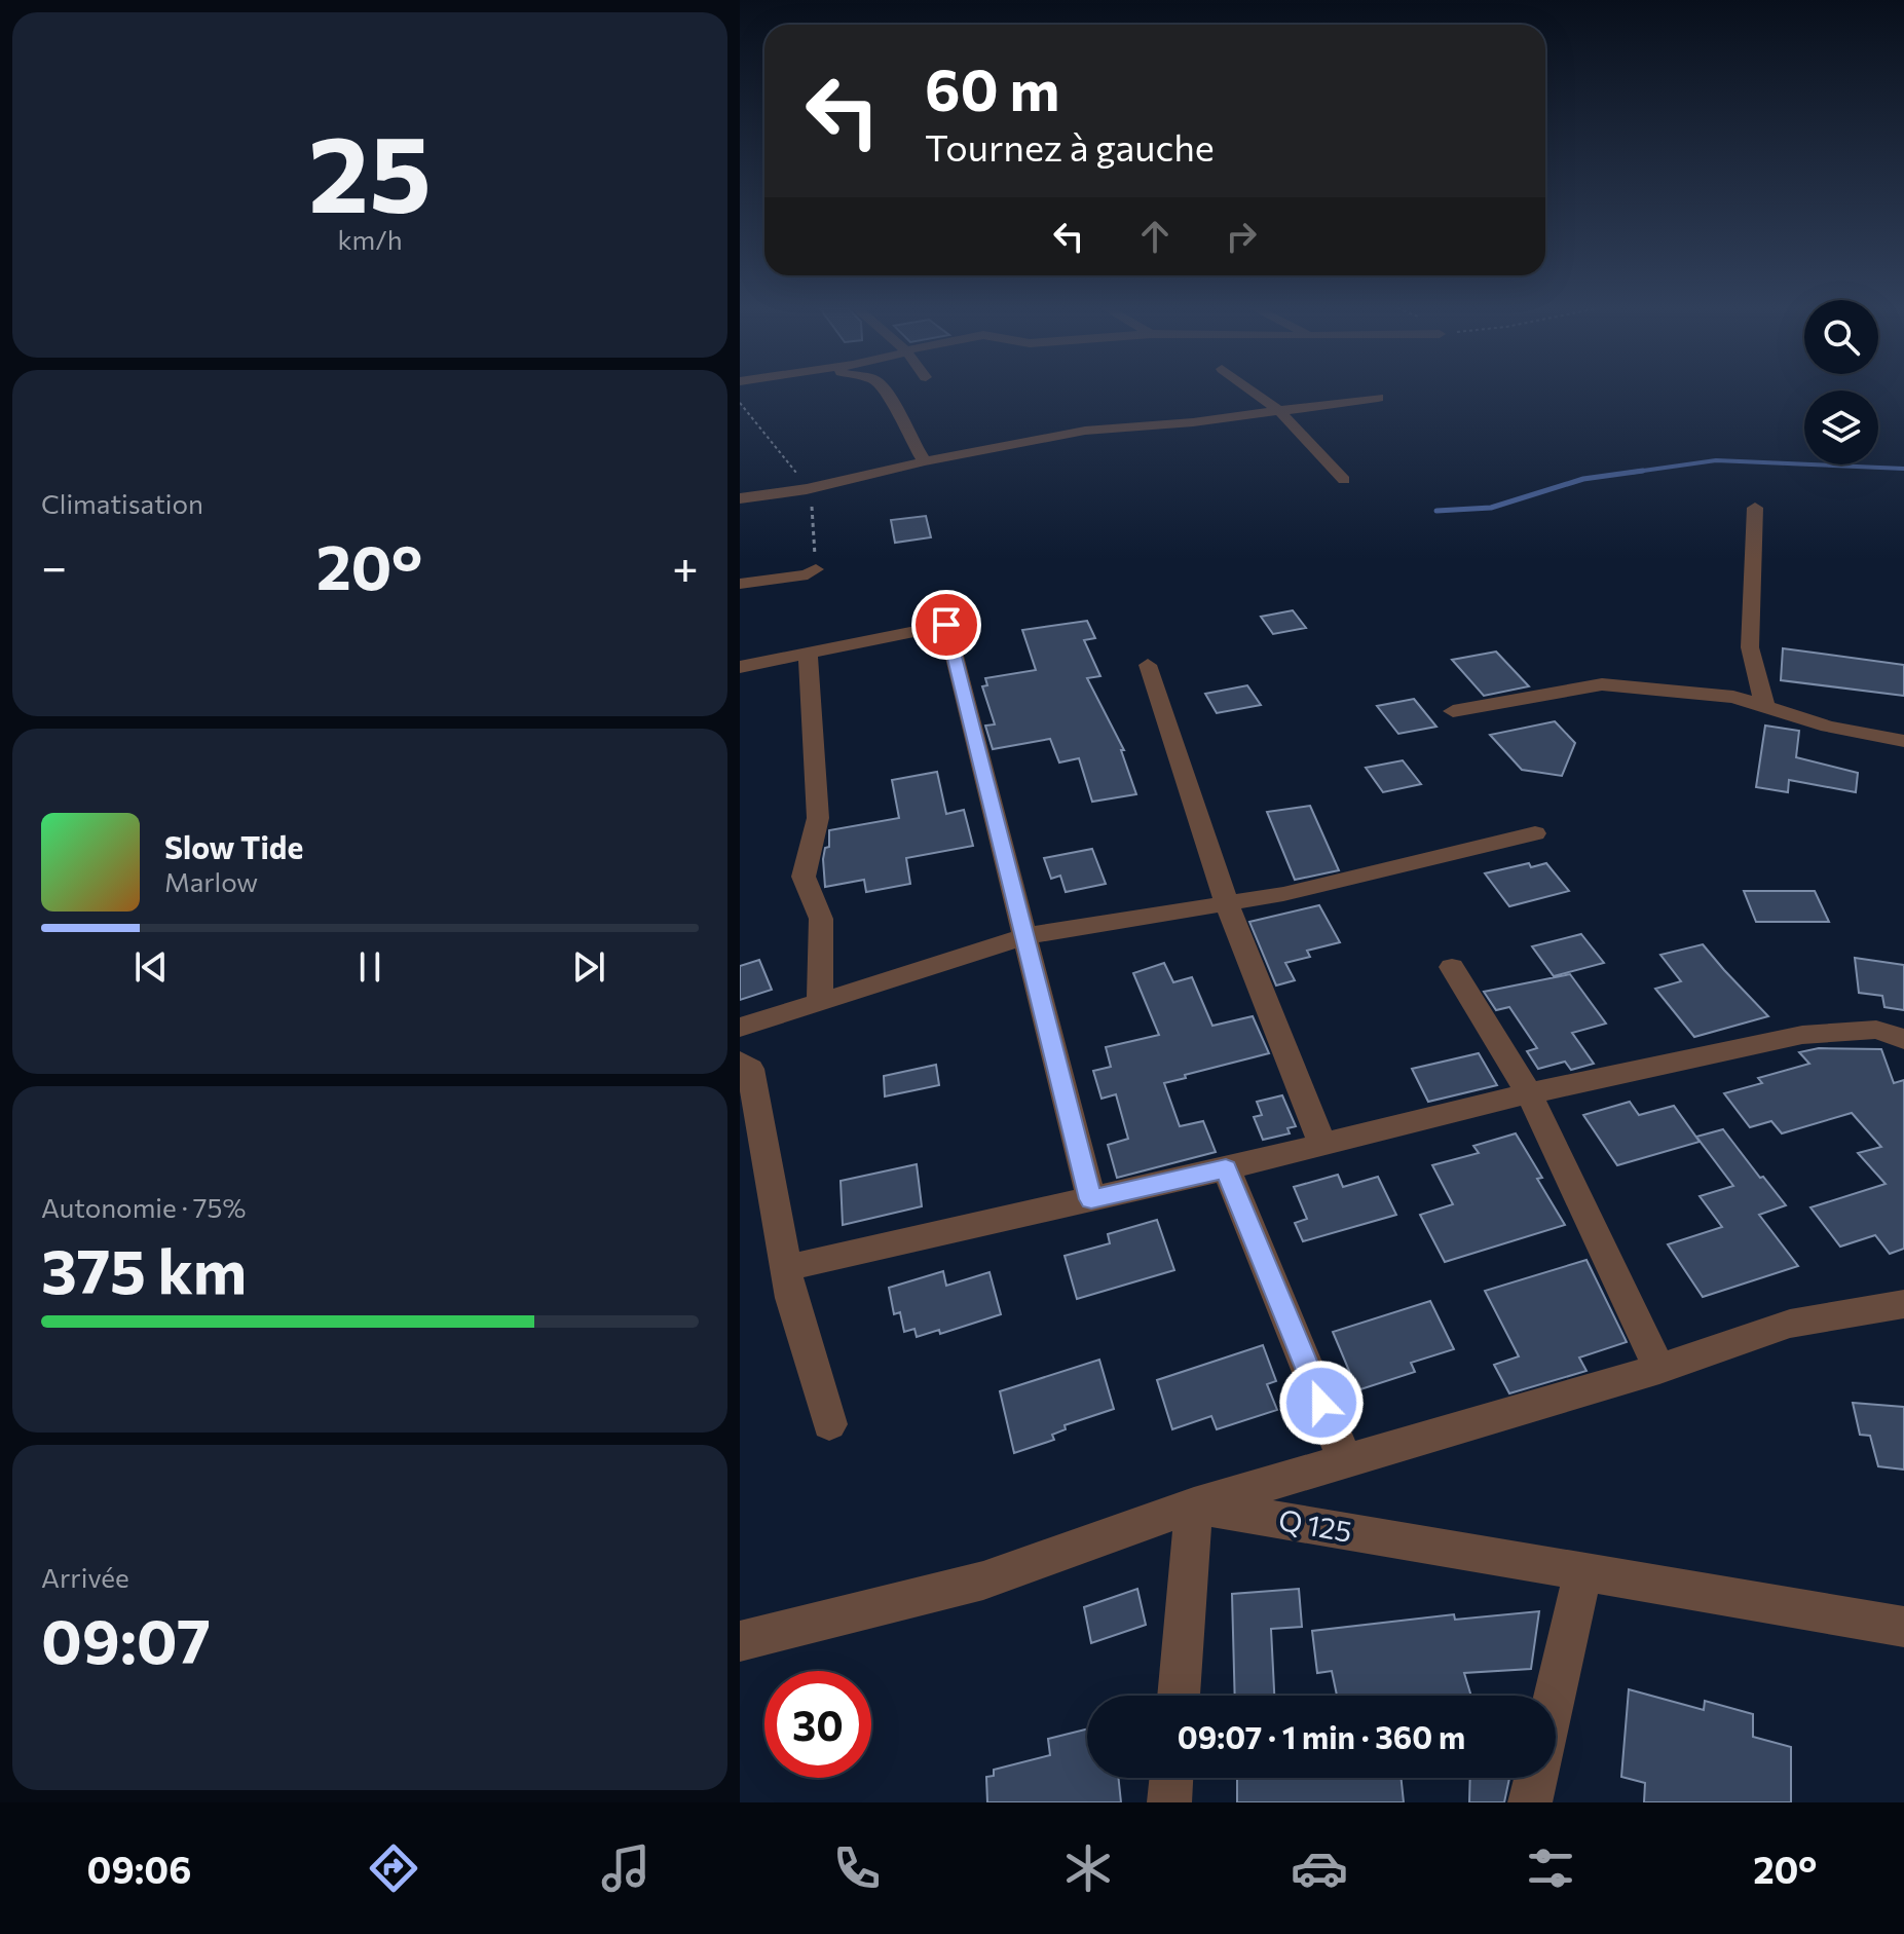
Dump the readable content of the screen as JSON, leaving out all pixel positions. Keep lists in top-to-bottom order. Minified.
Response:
{"streets":{"street":["Q 125"]},"page":{"tile":[["25","km/h"],"Climatisation",["Autonomie · 75%","375 km"],["Arrivée","09:07"]],"turn":["60 m","Tournez à gauche"],"heat":["−","20°","+"],"song":["Slow Tide","Marlow"],"limit":"30","trip":"09:07 · 1 min · 360 m","tabs":["09:06","20°"]}}
